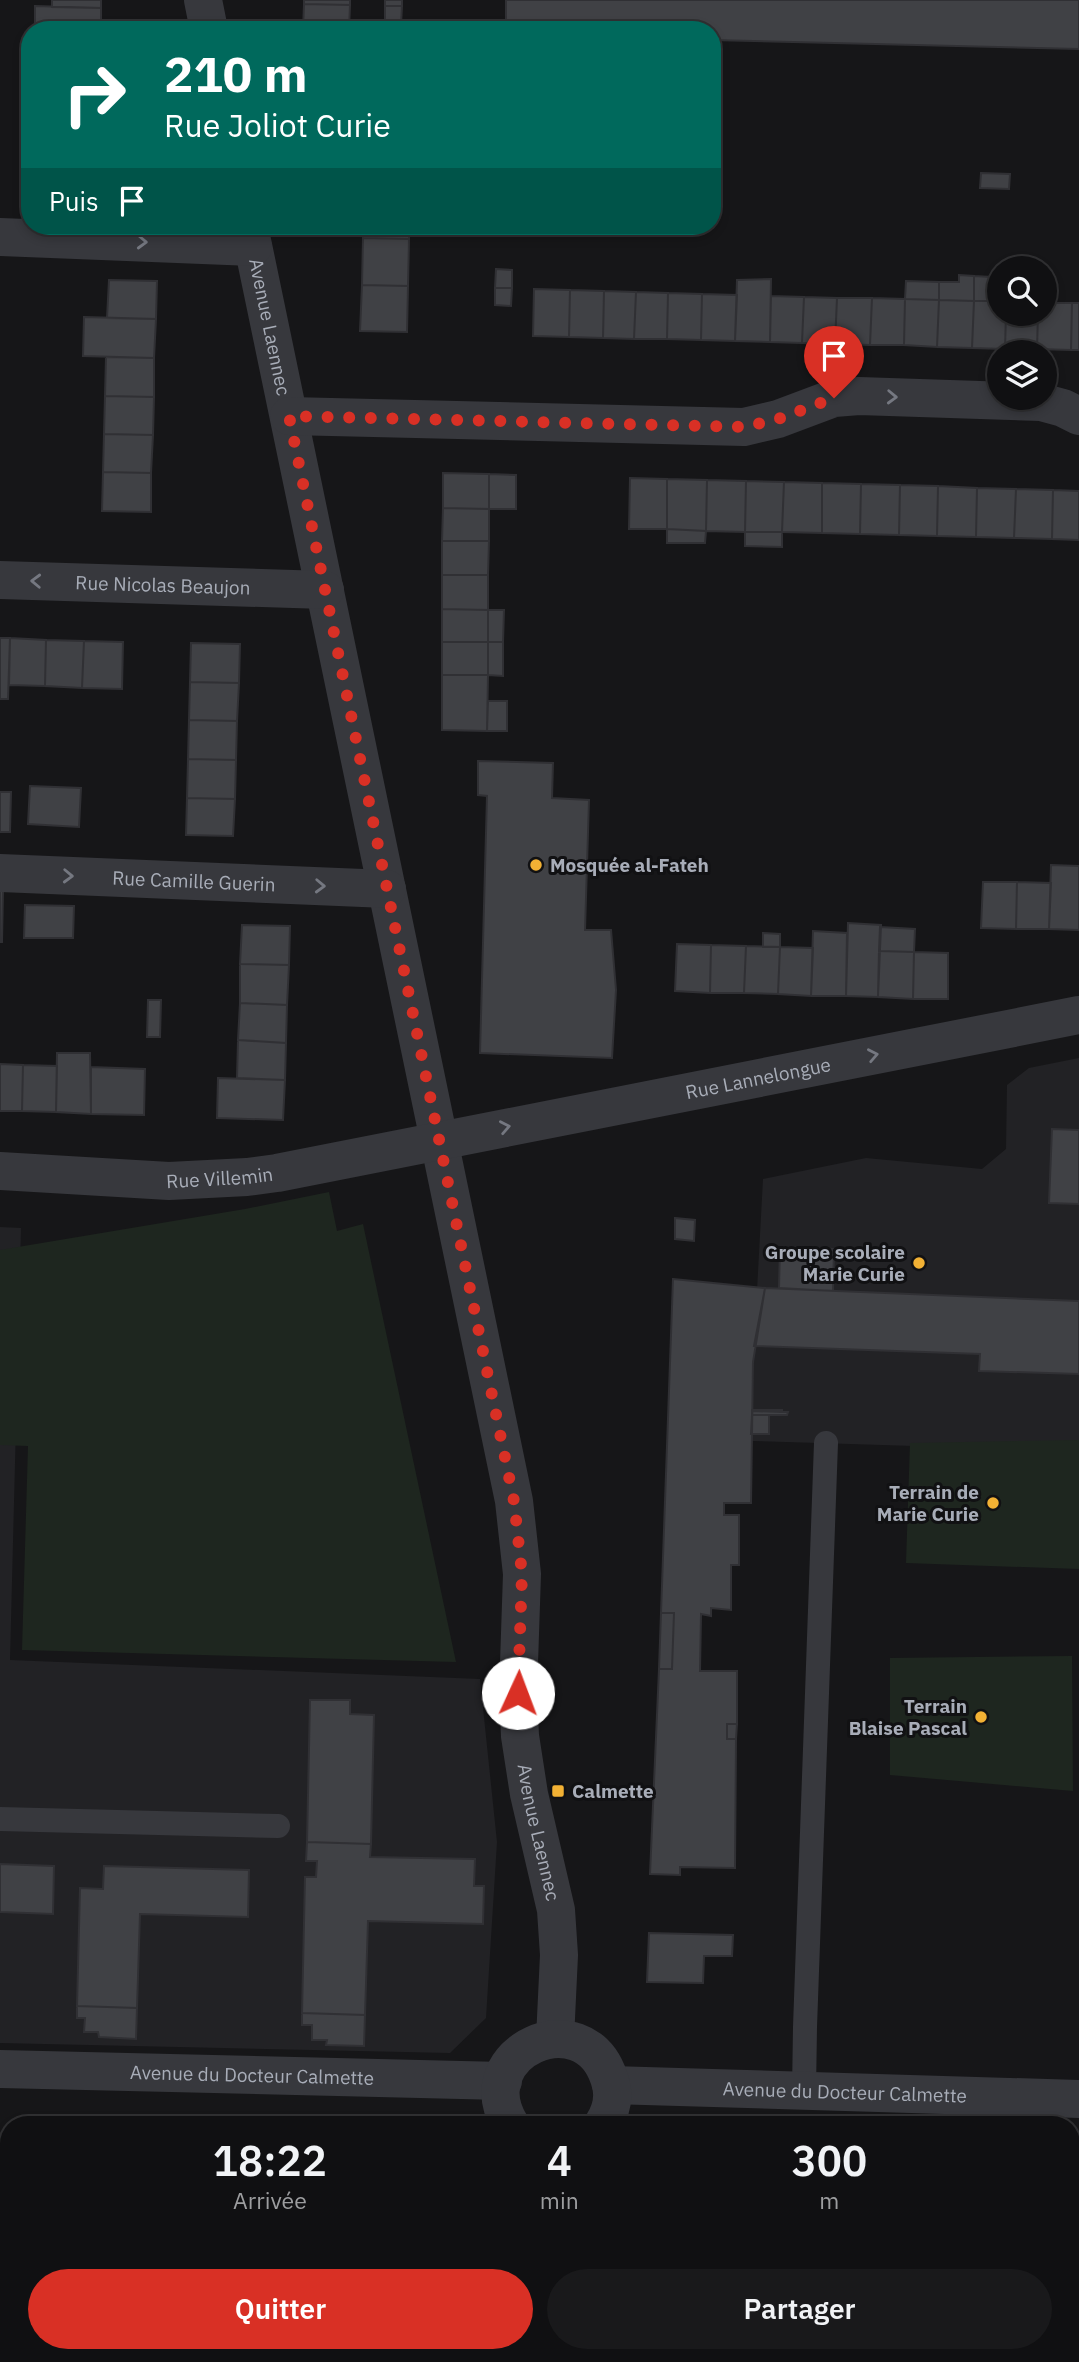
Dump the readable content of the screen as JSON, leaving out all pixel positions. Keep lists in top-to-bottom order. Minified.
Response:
{"streets":{"street":["Avenue Laennec","Rue Nicolas Beaujon","Rue Camille Guerin","Rue Lannelongue","Rue Villemin","Avenue du Docteur Calmette"]},"crossings":[["Avenue Laennec","Rue Nicolas Beaujon"],["Avenue Laennec","Rue Camille Guerin"],["Avenue Laennec","Rue Lannelongue"],["Avenue Laennec","Rue Villemin"],["Rue Lannelongue","Rue Villemin"]],"one_way":["Rue Camille Guerin","Rue Lannelongue"],"places":{"other":["Mosquée al-Fateh","Groupe scolaire Marie Curie","Terrain de Marie Curie","Terrain Blaise Pascal"],"transit":["Calmette"]},"page":{"turn":["210 m","Rue Joliot Curie"],"then":"Puis","eta":["18:22","Arrivée","4","min","300","m"],"buttons":["Quitter","Partager"]}}
